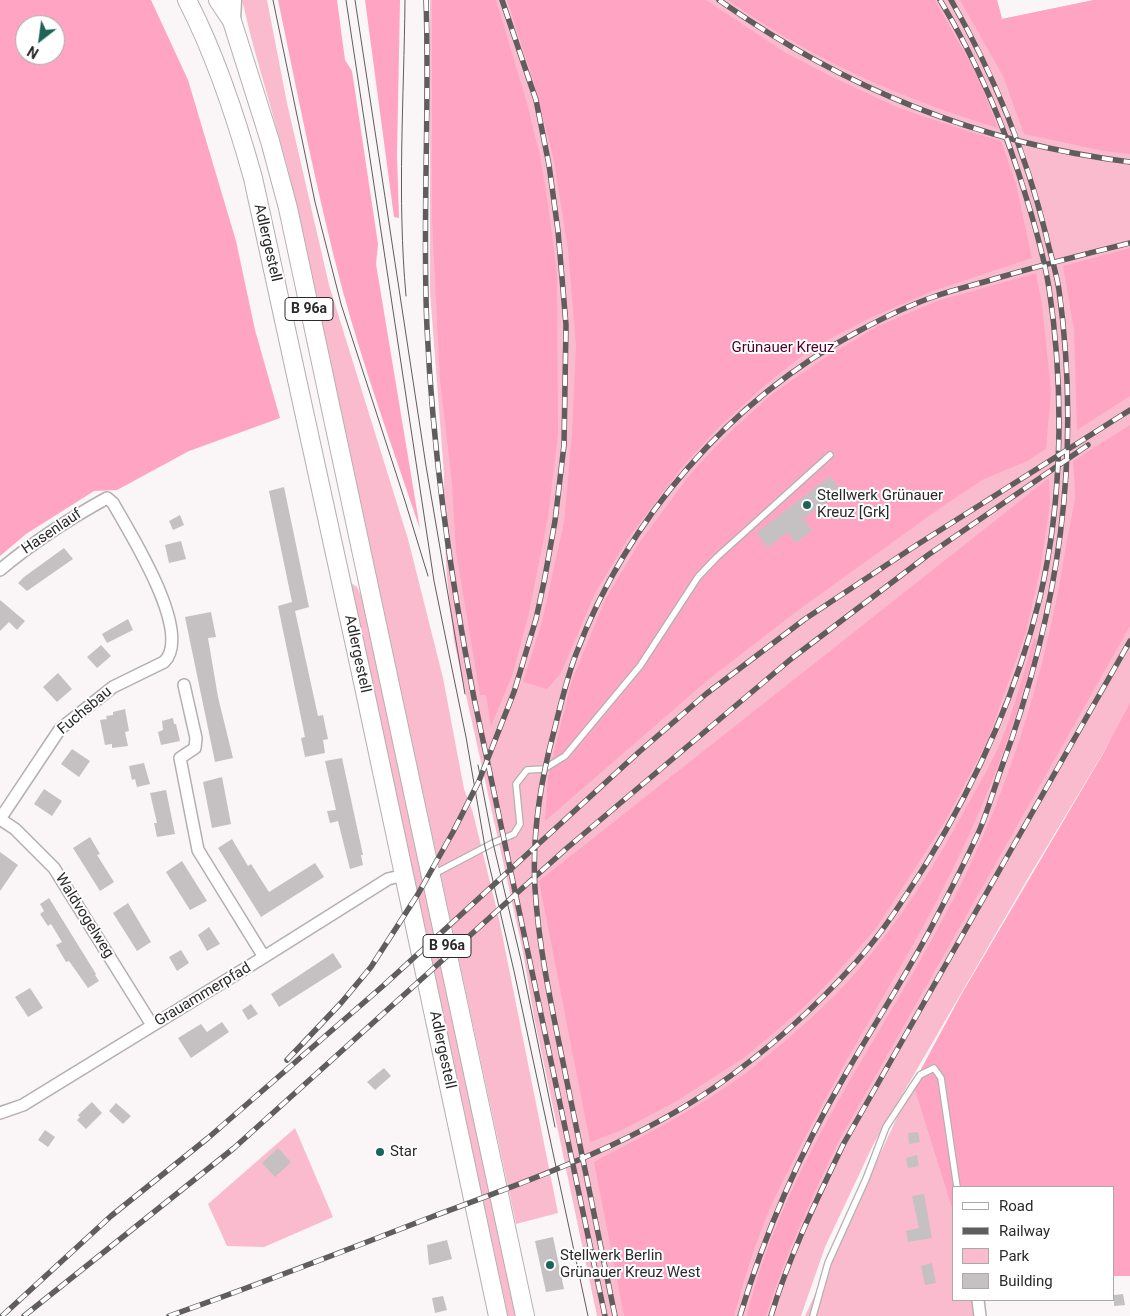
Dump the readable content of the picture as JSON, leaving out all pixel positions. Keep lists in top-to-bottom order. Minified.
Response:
{"streets":{"main road":["Adlergestell","B 96a"],"street":["Hasenlauf","Fuchsbau","Waldvogelweg","Grauammerpfad"]},"crossings":[["Adlergestell","Grauammerpfad"],["Hasenlauf","Fuchsbau"],["Fuchsbau","Waldvogelweg"],["Waldvogelweg","Grauammerpfad"]],"parks":["Grünauer Kreuz"],"places":["Stellwerk Grünauer Kreuz [Grk]","Star","Stellwerk Berlin Grünauer Kreuz West"],"legend":["Road","Railway","Park","Building"],"north":"bottom left"}
